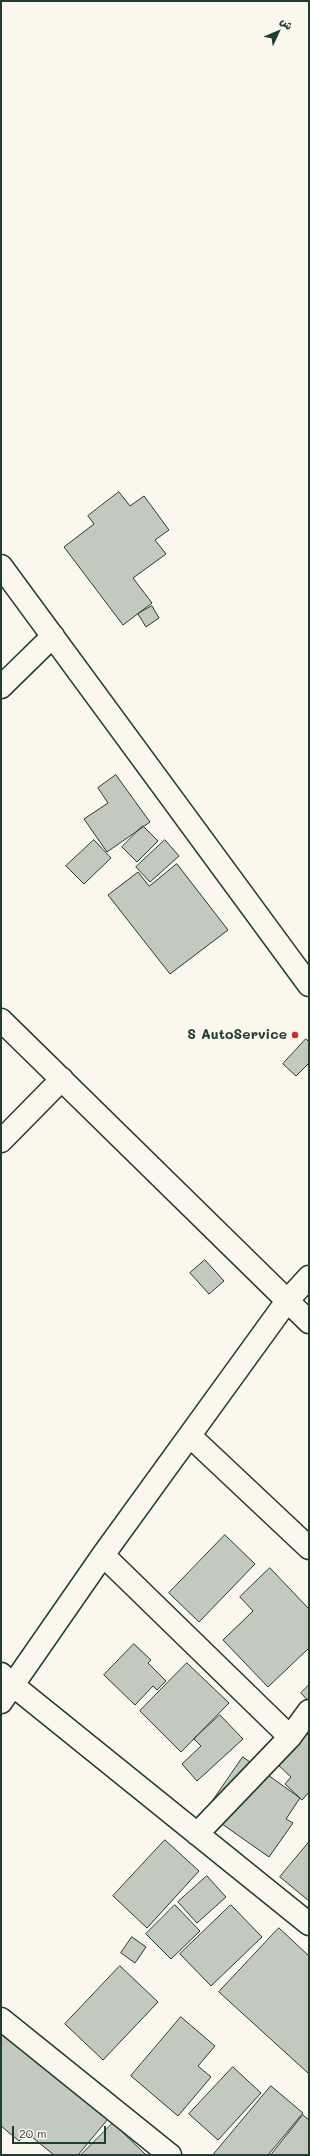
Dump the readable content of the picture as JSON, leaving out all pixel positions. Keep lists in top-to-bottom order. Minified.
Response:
{"places":["S AutoService"],"scale_bar":"20 m","north":"top right"}
